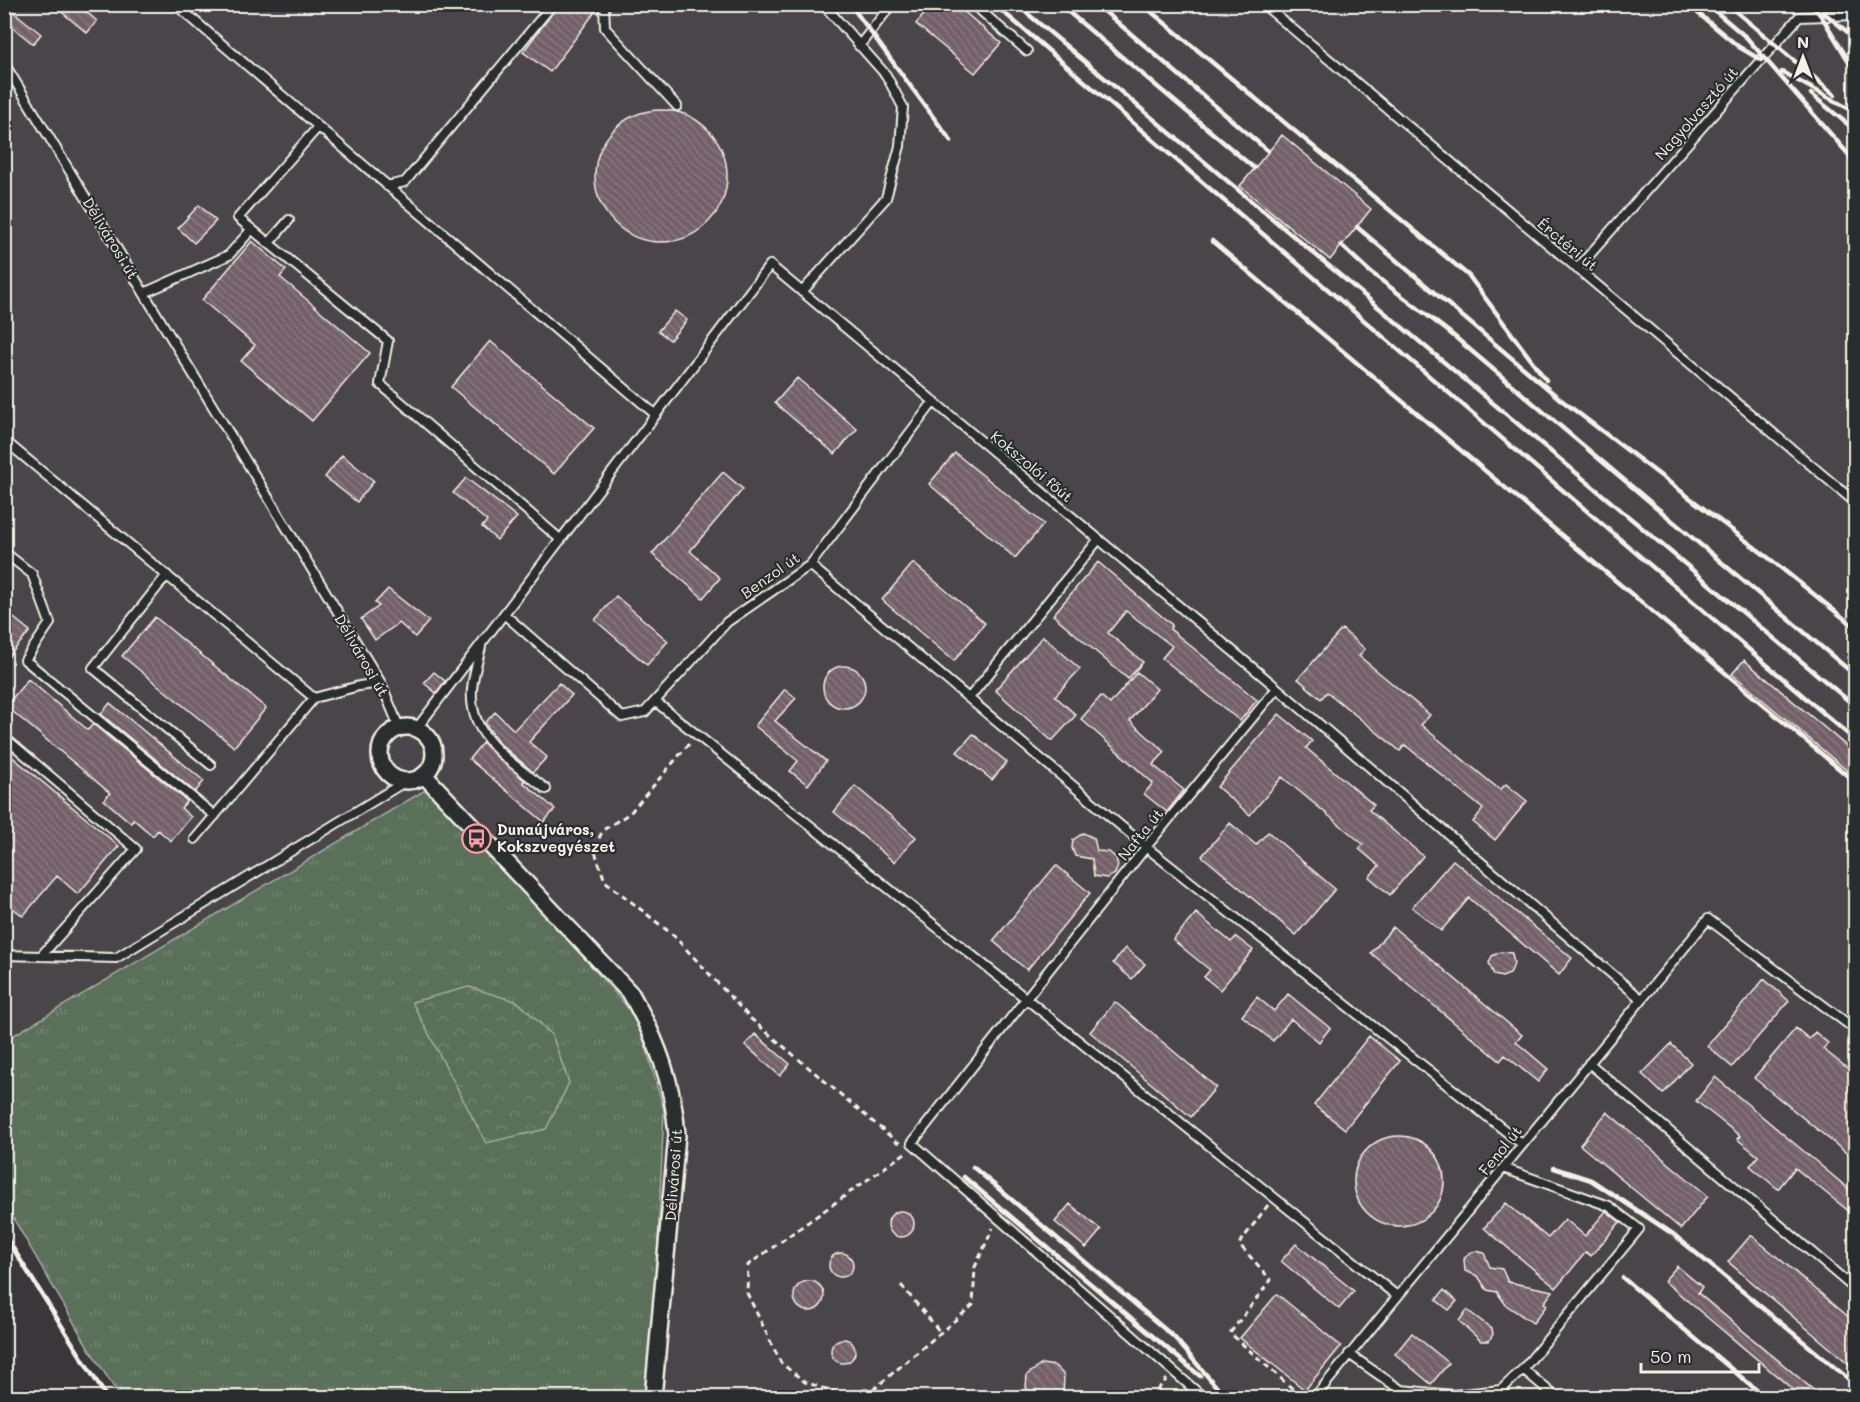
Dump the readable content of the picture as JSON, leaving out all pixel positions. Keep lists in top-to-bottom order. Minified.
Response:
{"streets":{"street":["Délivárosi út"],"lane":["Nagyolvasztó út","Érctéri út","Kokszolói főút","Benzol út","Nafta út","Fenol út"]},"crossings":[["Nagyolvasztó út","Érctéri út"],["Kokszolói főút","Benzol út"],["Kokszolói főút","Nafta út"],["Kokszolói főút","Fenol út"]],"places":{"bus stop":["Dunaújváros, Kokszvegyészet"]},"scale_bar":"50 m","north":"top"}
